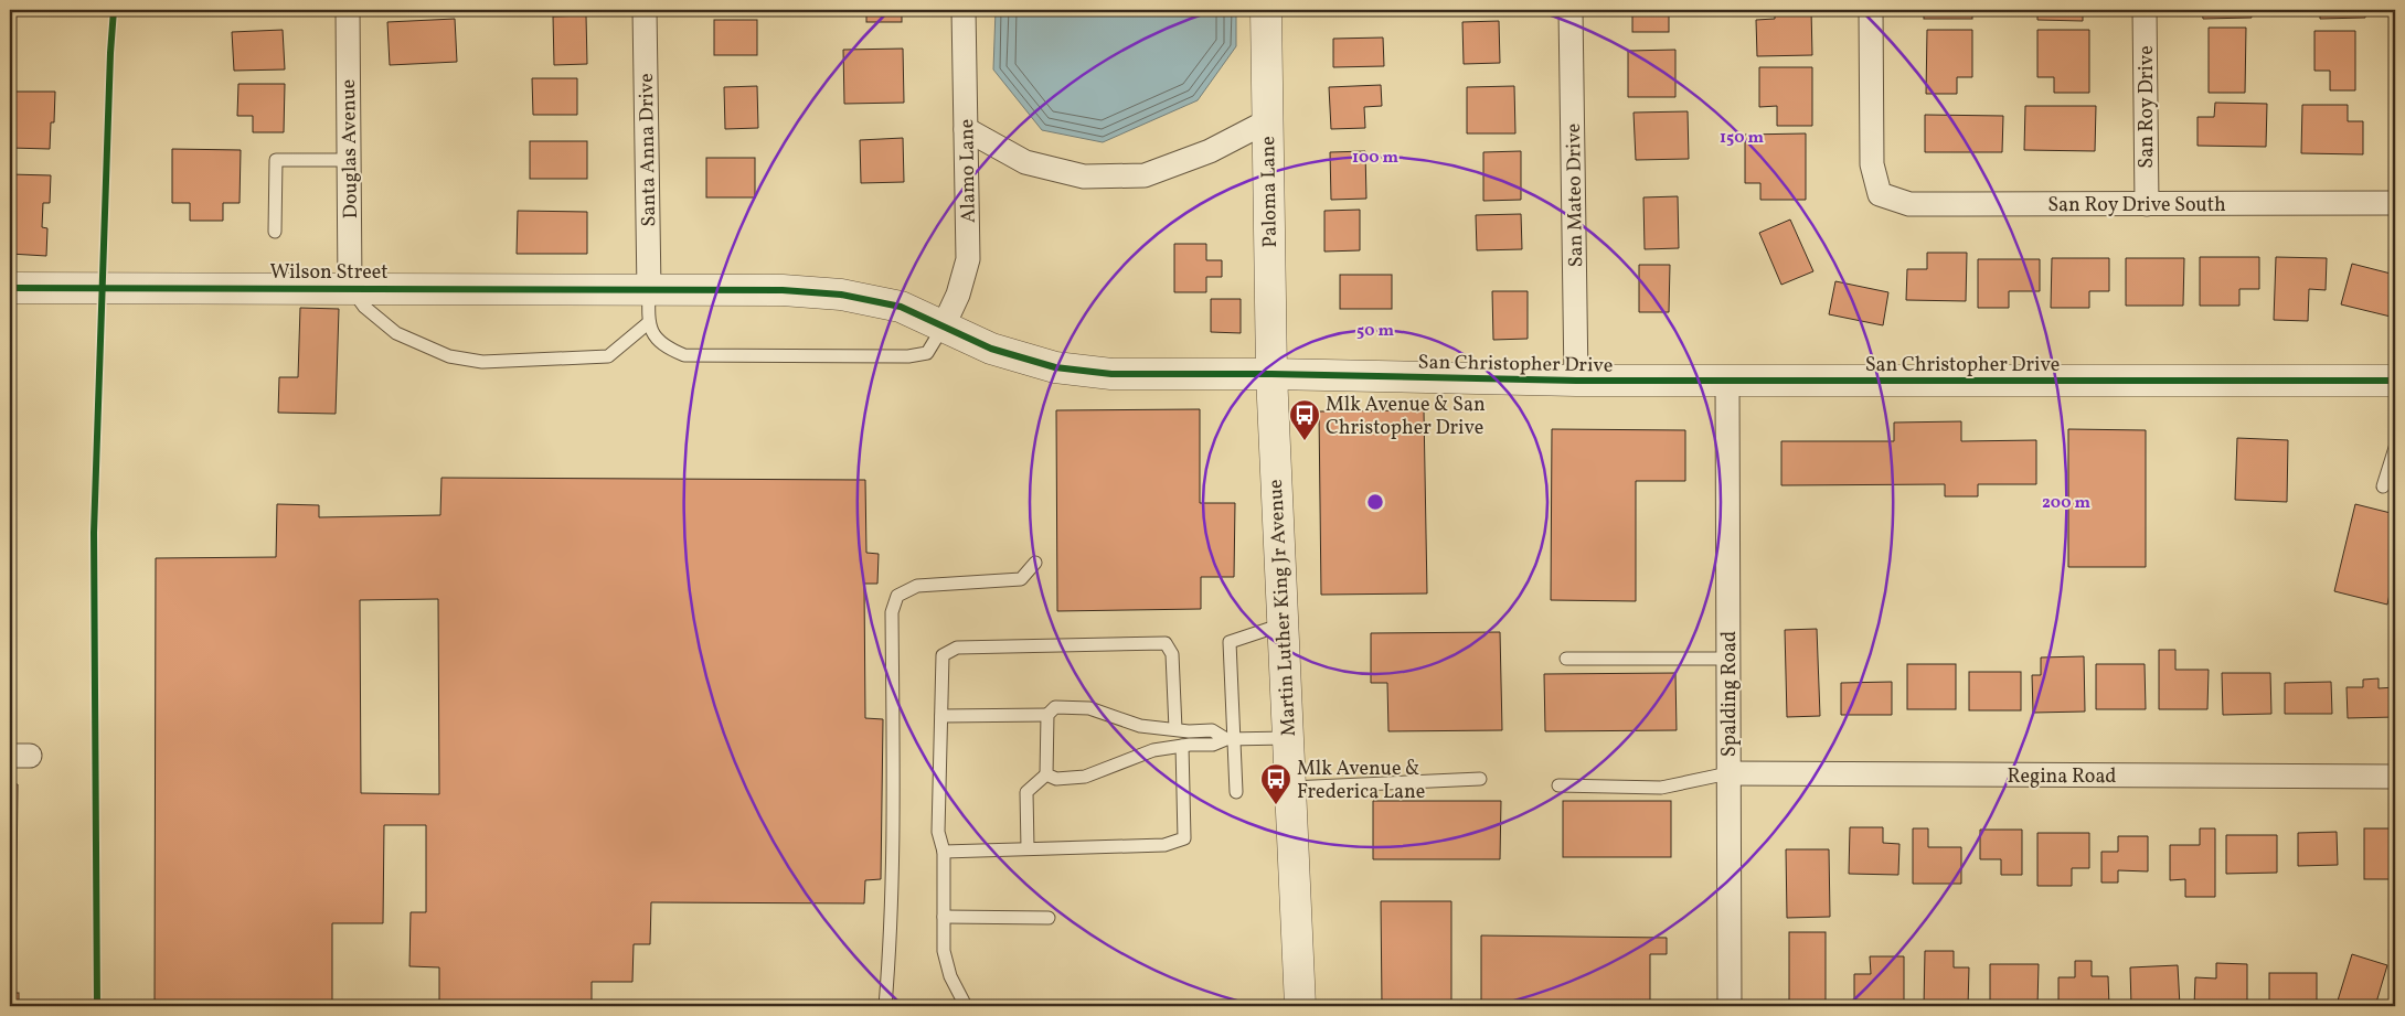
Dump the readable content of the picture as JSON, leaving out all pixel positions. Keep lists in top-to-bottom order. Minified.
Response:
{"streets":{"street":["San Roy Drive","Douglas Avenue","Santa Anna Drive","Alamo Lane","Paloma Lane","San Mateo Drive","San Roy Drive South","Wilson Street","San Christopher Drive","Martin Luther King Jr Avenue","Spalding Road","Regina Road"]},"crossings":[["San Roy Drive","San Roy Drive South"],["Douglas Avenue","Wilson Street"],["Santa Anna Drive","Wilson Street"],["Santa Anna Drive","San Christopher Drive"],["Alamo Lane","San Christopher Drive"],["Paloma Lane","San Christopher Drive"],["Paloma Lane","Martin Luther King Jr Avenue"],["San Mateo Drive","San Christopher Drive"],["Wilson Street","San Christopher Drive"],["San Christopher Drive","Martin Luther King Jr Avenue"],["San Christopher Drive","Spalding Road"],["Spalding Road","Regina Road"]],"places":{"bus stop":["Mlk Avenue & San Christopher Drive","Mlk Avenue & Frederica Lane"]},"rings":["150 m","100 m","50 m","200 m"]}
